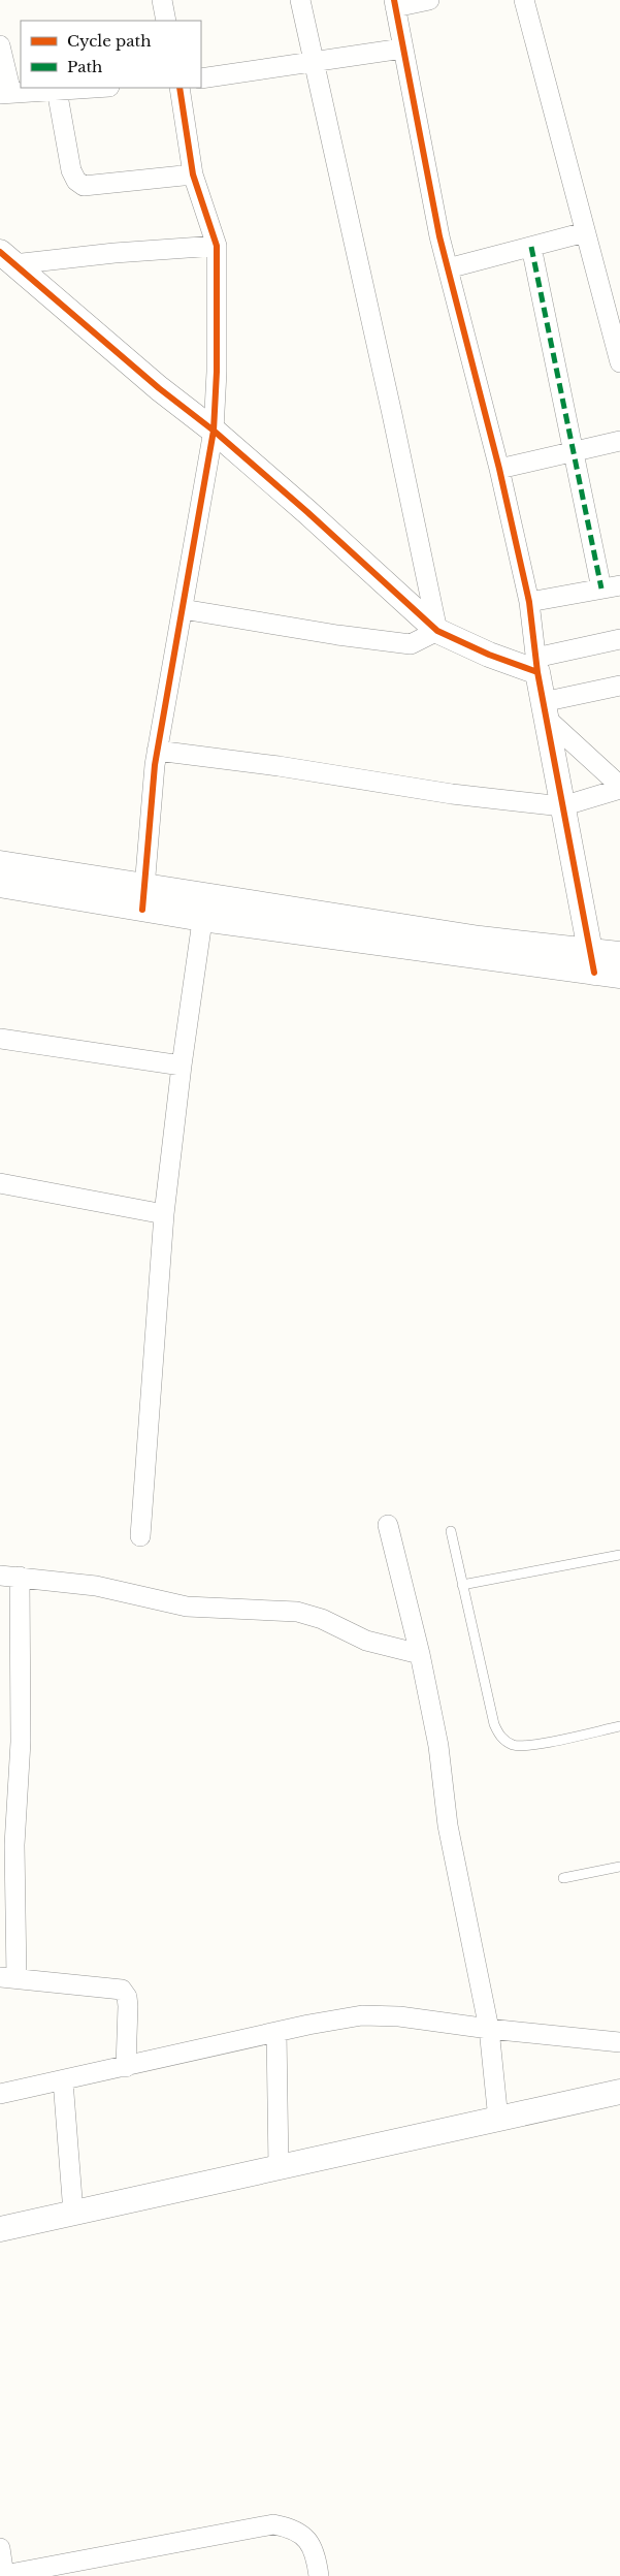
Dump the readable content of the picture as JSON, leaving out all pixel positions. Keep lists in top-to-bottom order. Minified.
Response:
{"legend":["Cycle path","Path"]}
